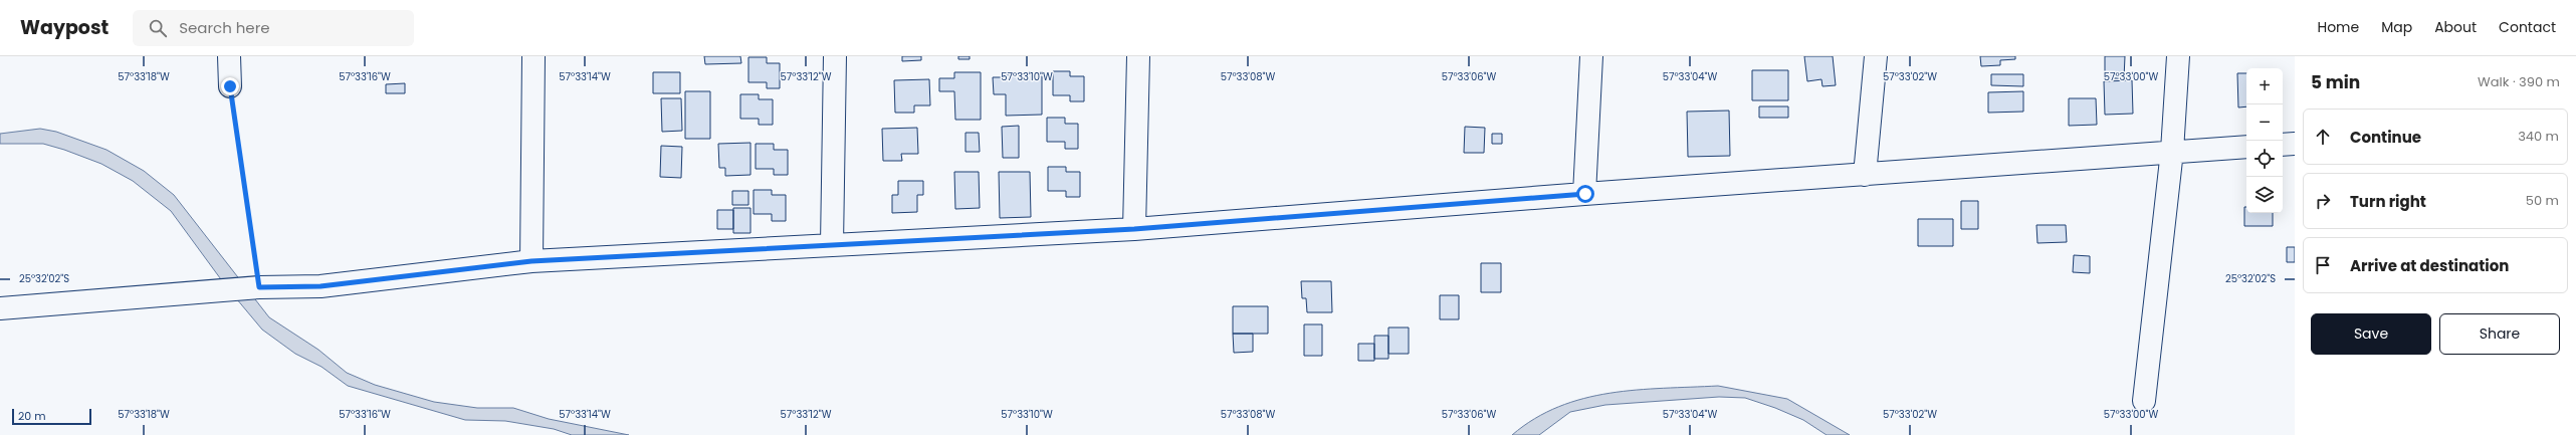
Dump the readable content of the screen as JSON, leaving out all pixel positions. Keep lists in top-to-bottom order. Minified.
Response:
{"scale_bar":"20 m","page":{"header":"Waypost","search":"Search here","nav":["Home","Map","About","Contact"],"heading":["5 min","Walk · 390 m"],"map_buttons":["+","−"],"list":[["Continue","340 m"],["Turn right","50 m"],"Arrive at destination"],"buttons":["Save","Share"],"scale":"20 m"},"coordinates":["57°33'18\"W","57°33'16\"W","57°33'14\"W","57°33'12\"W","57°33'10\"W","57°33'08\"W","57°33'06\"W","57°33'04\"W","57°33'02\"W","57°33'00\"W","25°32'02\"S"]}
